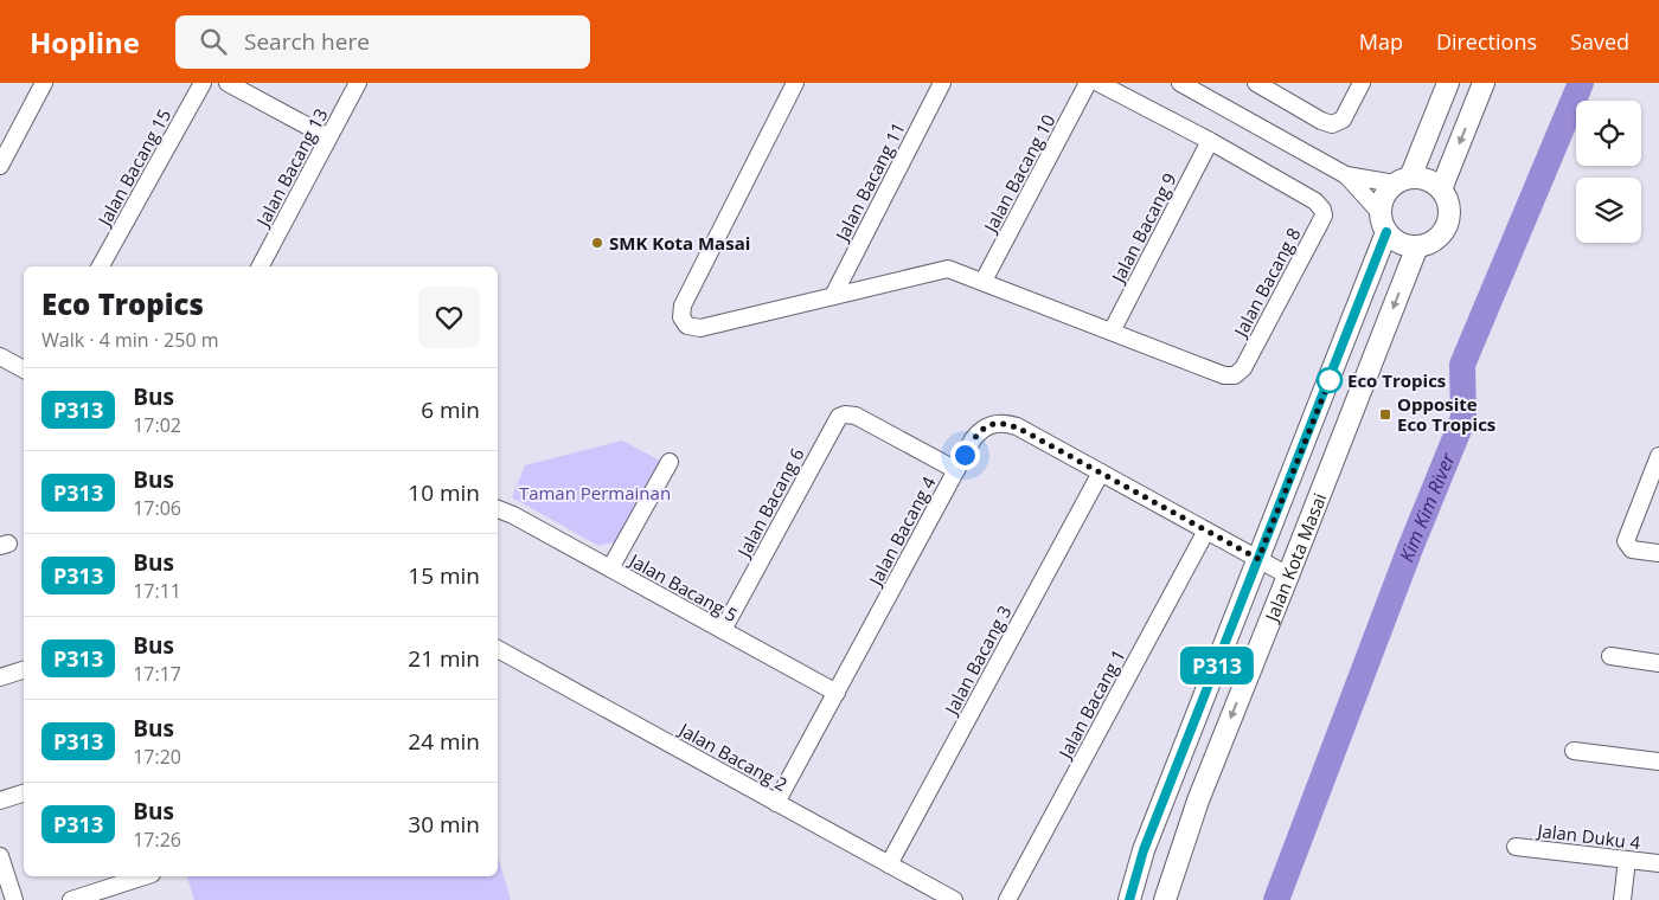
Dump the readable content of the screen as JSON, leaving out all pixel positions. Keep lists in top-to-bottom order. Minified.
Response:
{"streets":{"main road":["Jalan Kota Masai"],"street":["Jalan Bacang 15","Jalan Bacang 13","Jalan Bacang 10","Jalan Bacang 11","Jalan Bacang 9","Jalan Bacang 8","Jalan Bacang 6","Jalan Bacang 4","Jalan Bacang 5","Jalan Bacang 3","Jalan Bacang 1","Jalan Bacang 2","Jalan Duku 4"]},"crossings":[["Jalan Bacang 9","Jalan Bacang 8"],["Jalan Bacang 6","Jalan Bacang 4"],["Jalan Bacang 6","Jalan Bacang 5"],["Jalan Bacang 4","Jalan Kota Masai"],["Jalan Bacang 4","Jalan Bacang 5"],["Jalan Bacang 4","Jalan Bacang 3"],["Jalan Bacang 4","Jalan Bacang 1"],["Jalan Bacang 4","Jalan Bacang 2"],["Jalan Bacang 3","Jalan Bacang 2"]],"water":["Kim Kim River"],"parks":["Taman Permainan"],"places":{"other":["SMK Kota Masai","Eco Tropics"],"transit":["Opposite Eco Tropics"]},"lines":["bus line P313"],"page":{"header":"Hopline","search":"Search here","nav":["Map","Directions","Saved"],"on_map":"P313","heading":["Eco Tropics","Walk · 4 min · 250 m"],"list":[{"mark":"P313","name":"Bus","note":"17:02","value":"6 min"},{"mark":"P313","name":"Bus","note":"17:06","value":"10 min"},{"mark":"P313","name":"Bus","note":"17:11","value":"15 min"},{"mark":"P313","name":"Bus","note":"17:17","value":"21 min"},{"mark":"P313","name":"Bus","note":"17:20","value":"24 min"},{"mark":"P313","name":"Bus","note":"17:26","value":"30 min"}]}}
